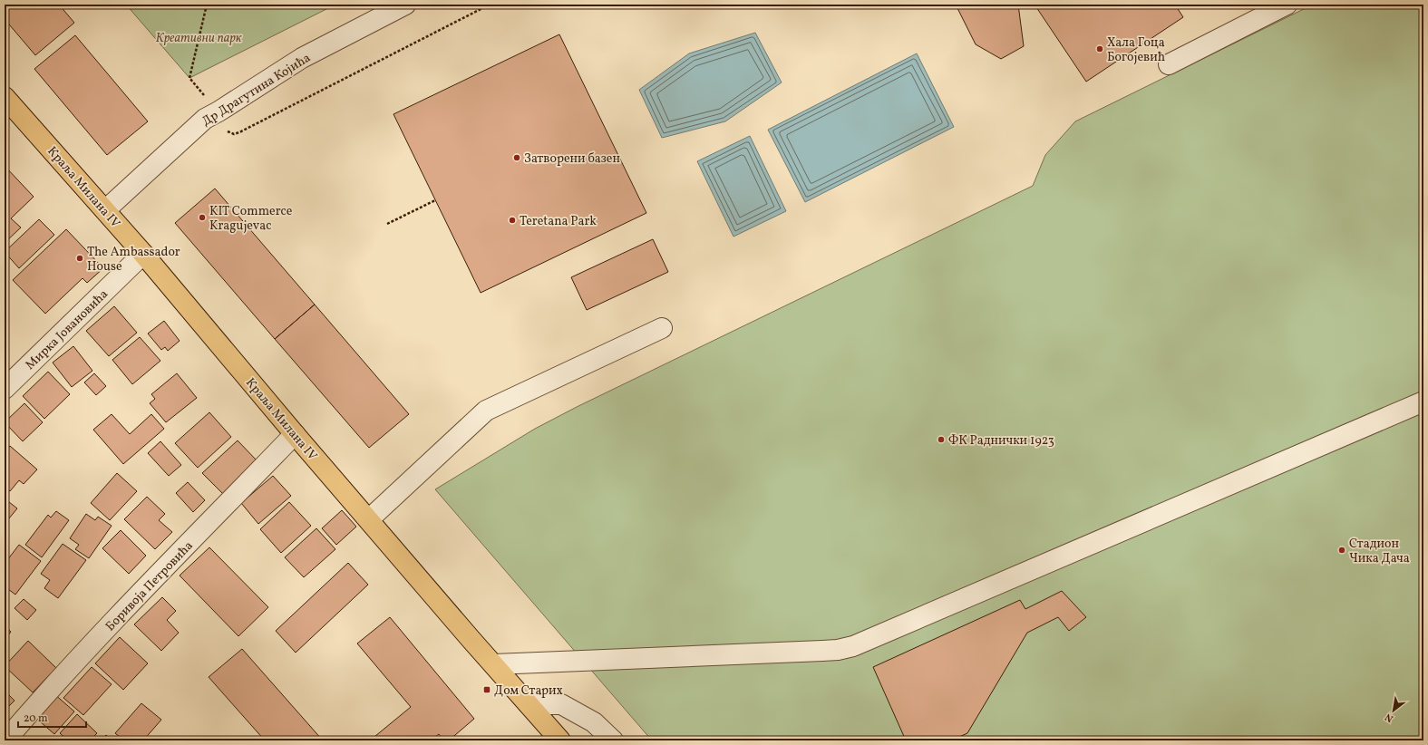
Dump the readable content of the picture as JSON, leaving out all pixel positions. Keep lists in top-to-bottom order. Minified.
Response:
{"streets":{"main road":["Краља Милана IV"],"street":["Др Драгутина Којића","Мирка Јовановића","Боривоја Петровића"]},"crossings":[["Др Драгутина Којића","Краља Милана IV"],["Краља Милана IV","Мирка Јовановића"],["Краља Милана IV","Боривоја Петровића"]],"parks":["Креативни парк"],"places":{"other":["Хала Гоца Богојевић","Затворени базен","KIT Commerce Kragujevac","Teretana Park","The Ambassador House","ФК Раднички 1923","Стадион Чика Дача"],"transit":["Дом Старих"]},"scale_bar":"20 m","north":"bottom left"}
